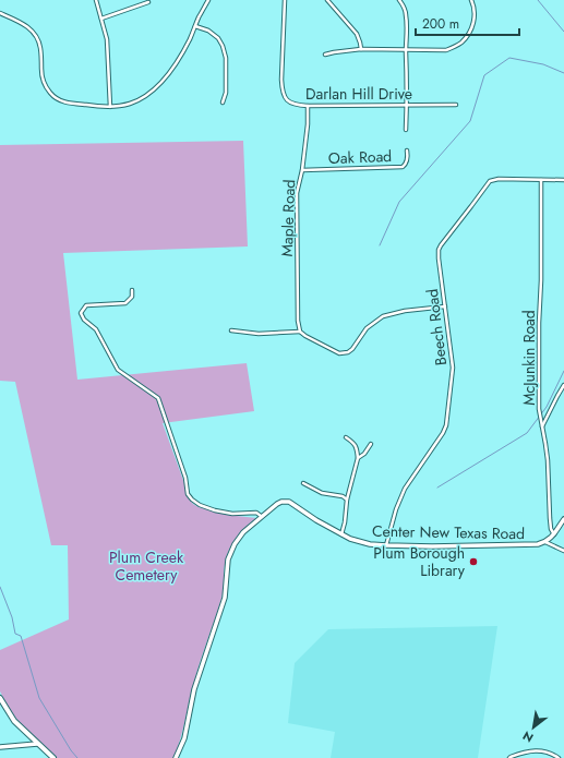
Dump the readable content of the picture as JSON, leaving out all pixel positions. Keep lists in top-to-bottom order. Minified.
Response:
{"streets":{"street":["Darlan Hill Drive","Oak Road","Maple Road","Beech Road","McJunkin Road","Center New Texas Road"]},"crossings":[["Darlan Hill Drive","Oak Road"],["Darlan Hill Drive","Maple Road"],["Oak Road","Maple Road"],["Beech Road","McJunkin Road"],["Beech Road","Center New Texas Road"],["McJunkin Road","Center New Texas Road"]],"parks":["Plum Creek Cemetery"],"places":["Plum Borough Library"],"scale_bar":"200 m","north":"bottom left"}
